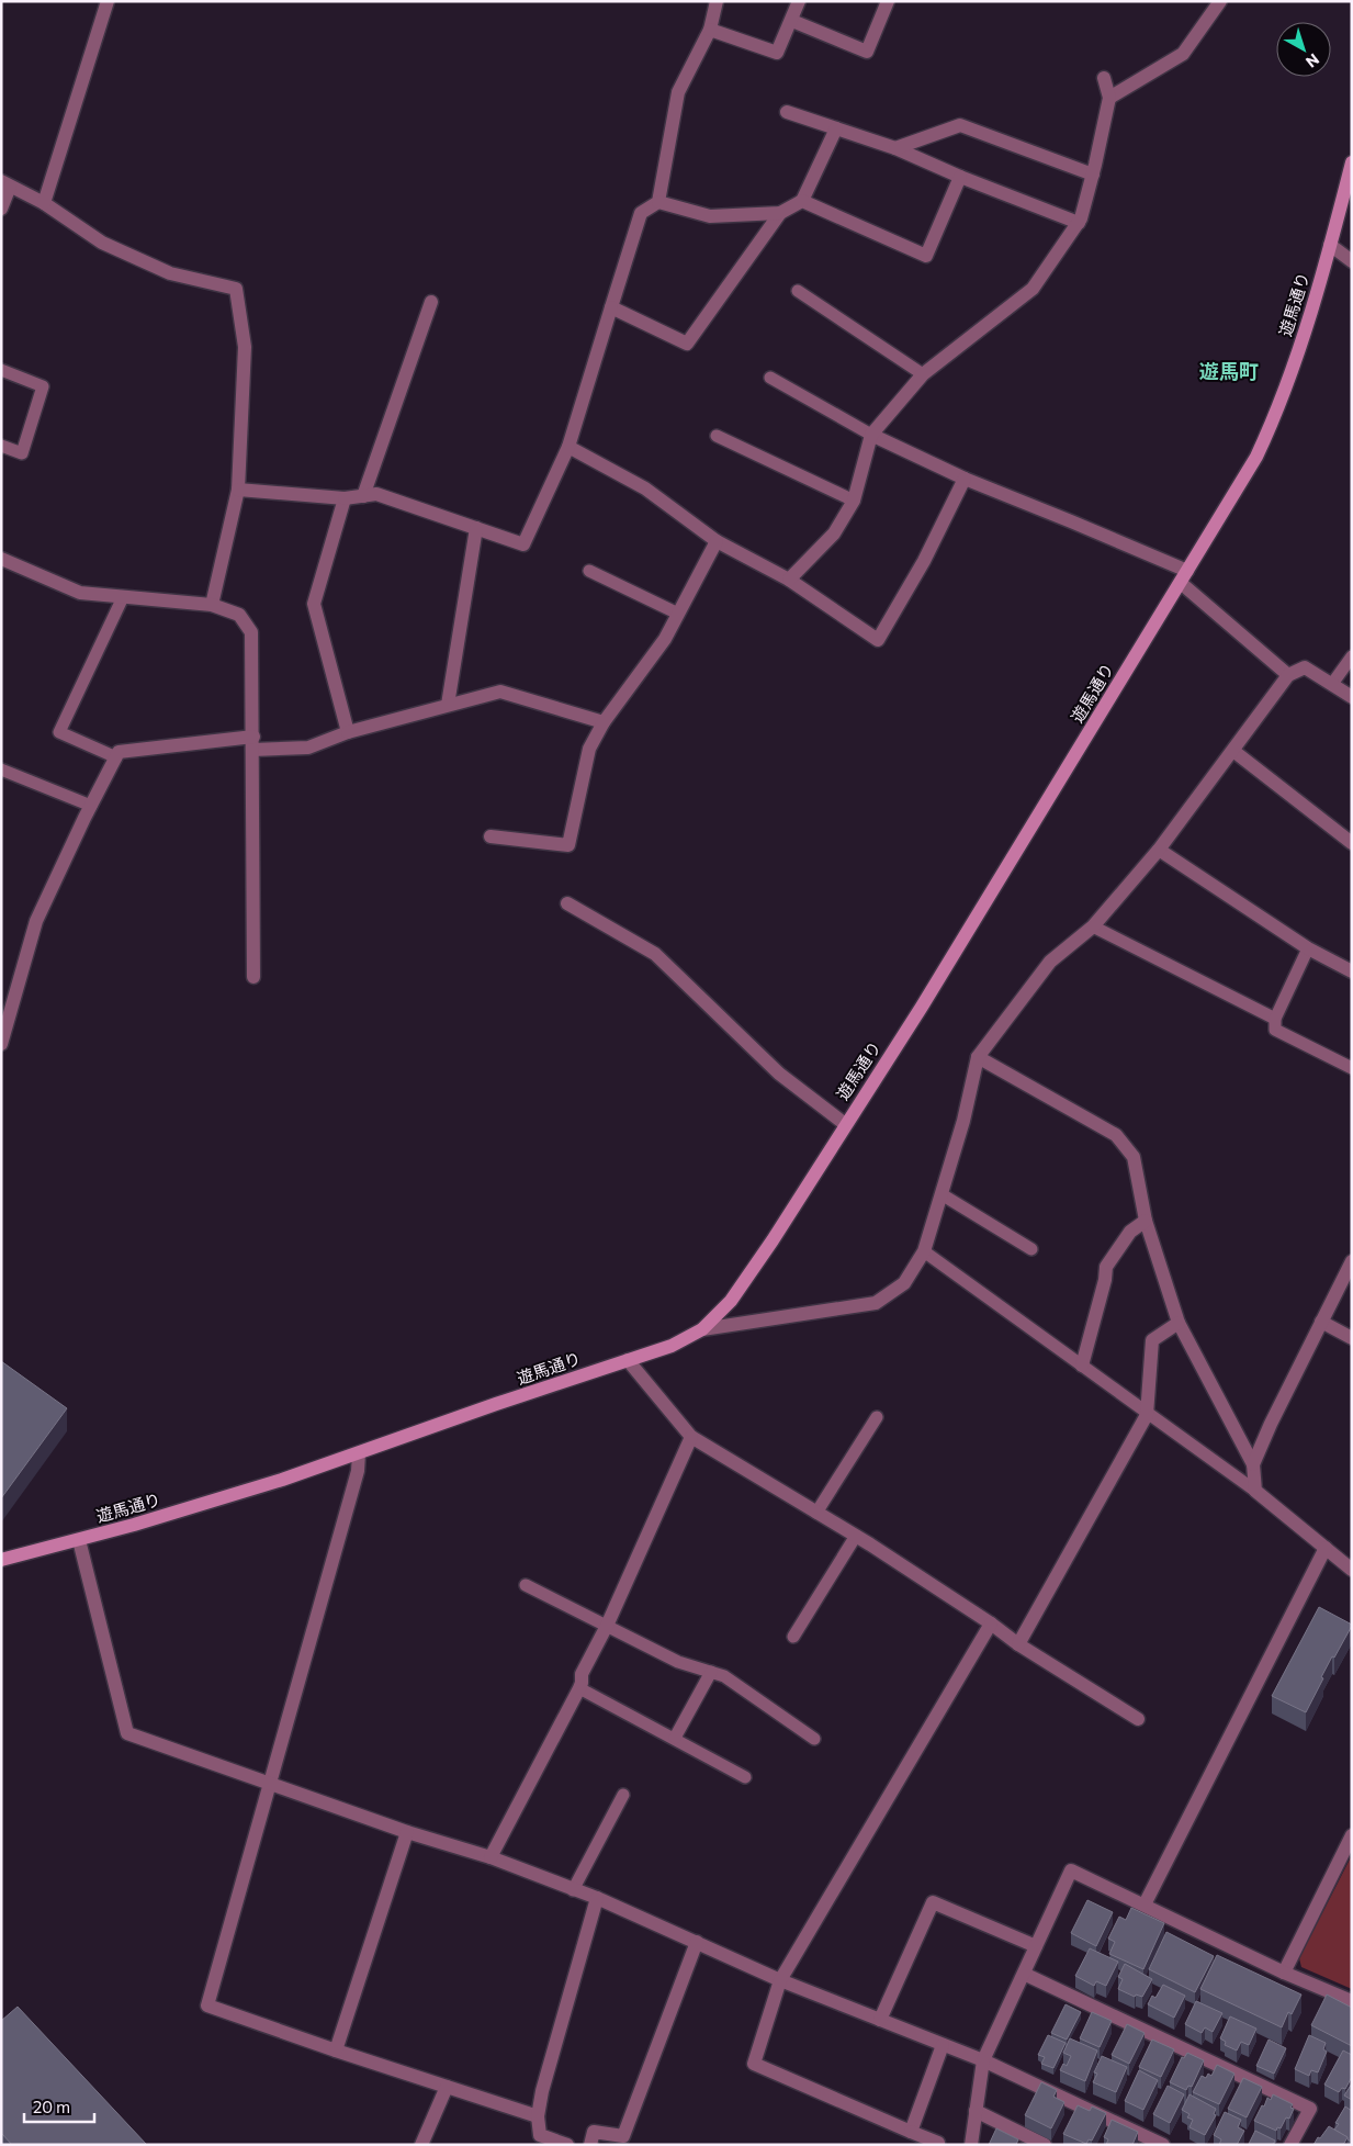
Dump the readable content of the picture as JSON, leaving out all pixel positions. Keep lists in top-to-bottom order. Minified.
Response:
{"streets":{"street":["遊馬通り"]},"districts":["遊馬町"],"scale_bar":"20 m","north":"bottom right"}
